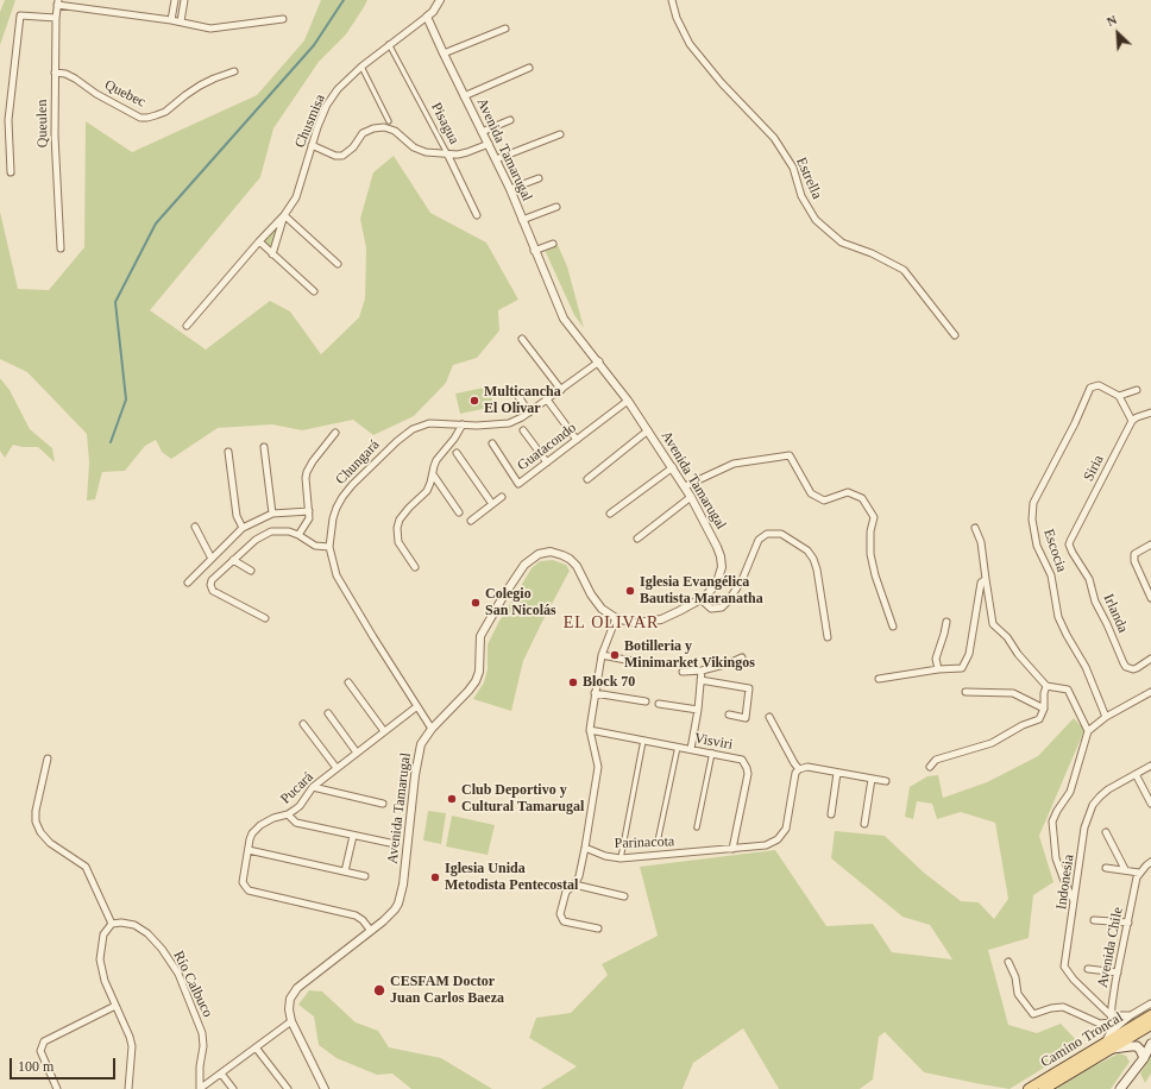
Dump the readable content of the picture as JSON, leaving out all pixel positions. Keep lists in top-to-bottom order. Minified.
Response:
{"streets":{"main road":["Camino Troncal"],"street":["Quebec","Chusmisa","Queulen","Pisagua","Avenida Tamarugal","Estrella","Guatacondo","Chungará","Siria","Escocia","Irlanda","Visviri","Pucará","Parinacota","Indonesia","Avenida Chile","Río Calbuco"]},"crossings":[["Quebec","Queulen"],["Chusmisa","Pisagua"],["Chusmisa","Avenida Tamarugal"],["Avenida Tamarugal","Guatacondo"],["Avenida Tamarugal","Chungará"],["Avenida Tamarugal","Pucará"],["Chungará","Pucará"],["Siria","Irlanda"],["Visviri","Parinacota"],["Indonesia","Avenida Chile"],["Indonesia","Camino Troncal"],["Avenida Chile","Camino Troncal"]],"districts":["EL OLIVAR"],"places":["Multicancha El Olivar","Iglesia Evangélica Bautista Maranatha","Colegio San Nicolás","Botilleria y Minimarket Vikingos","Block 70","Club Deportivo y Cultural Tamarugal","Iglesia Unida Metodista Pentecostal","CESFAM Doctor Juan Carlos Baeza"],"scale_bar":"100 m","north":"top left"}
